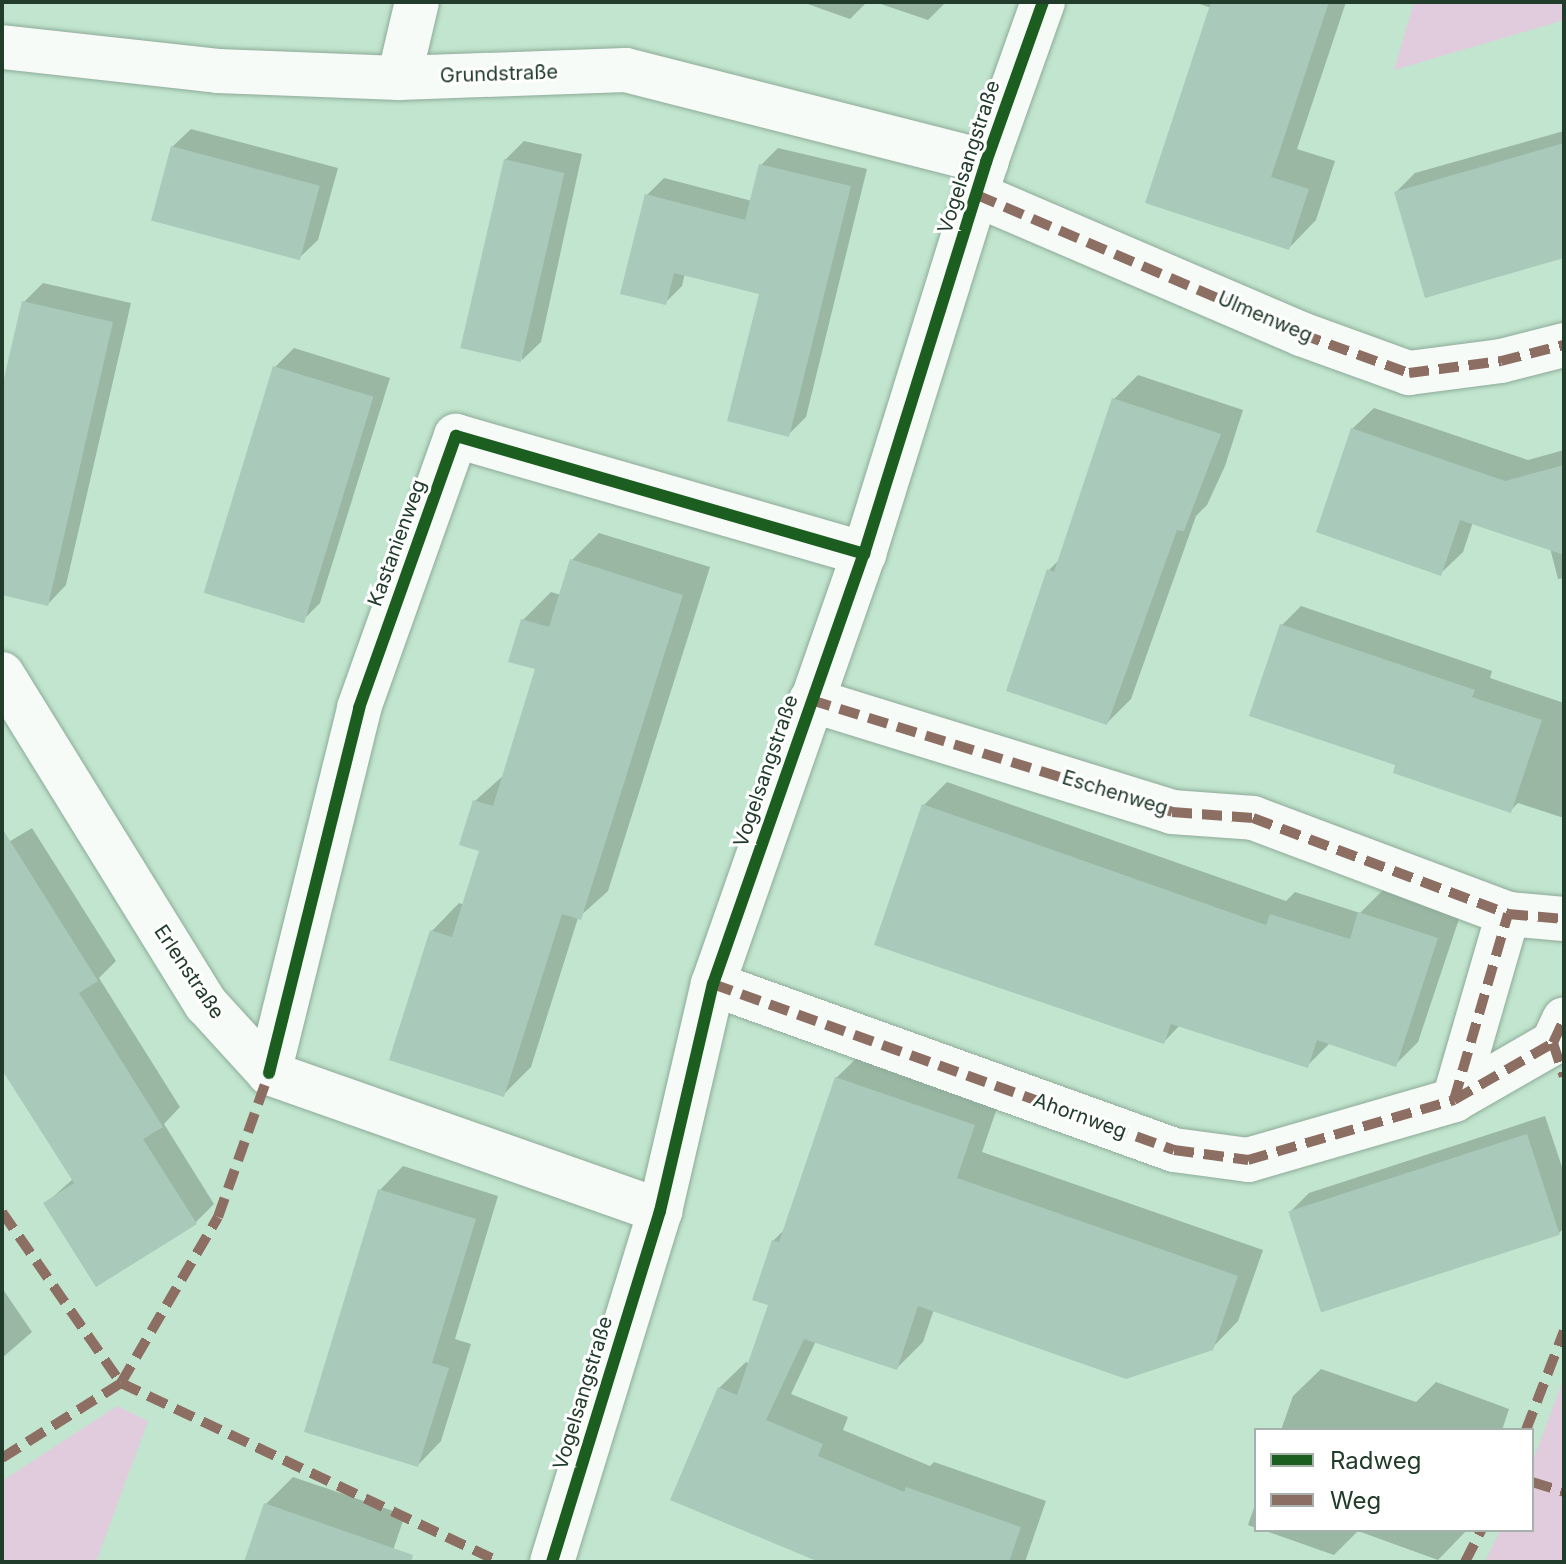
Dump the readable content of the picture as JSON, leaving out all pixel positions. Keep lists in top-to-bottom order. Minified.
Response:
{"streets":{"street":["Grundstraße","Vogelsangstraße","Ulmenweg","Kastanienweg","Eschenweg","Erlenstraße","Ahornweg"]},"crossings":[["Grundstraße","Vogelsangstraße"],["Grundstraße","Ulmenweg"],["Vogelsangstraße","Ulmenweg"],["Vogelsangstraße","Kastanienweg"],["Vogelsangstraße","Eschenweg"],["Vogelsangstraße","Erlenstraße"],["Vogelsangstraße","Ahornweg"],["Kastanienweg","Erlenstraße"]],"legend":["Radweg","Weg"]}
